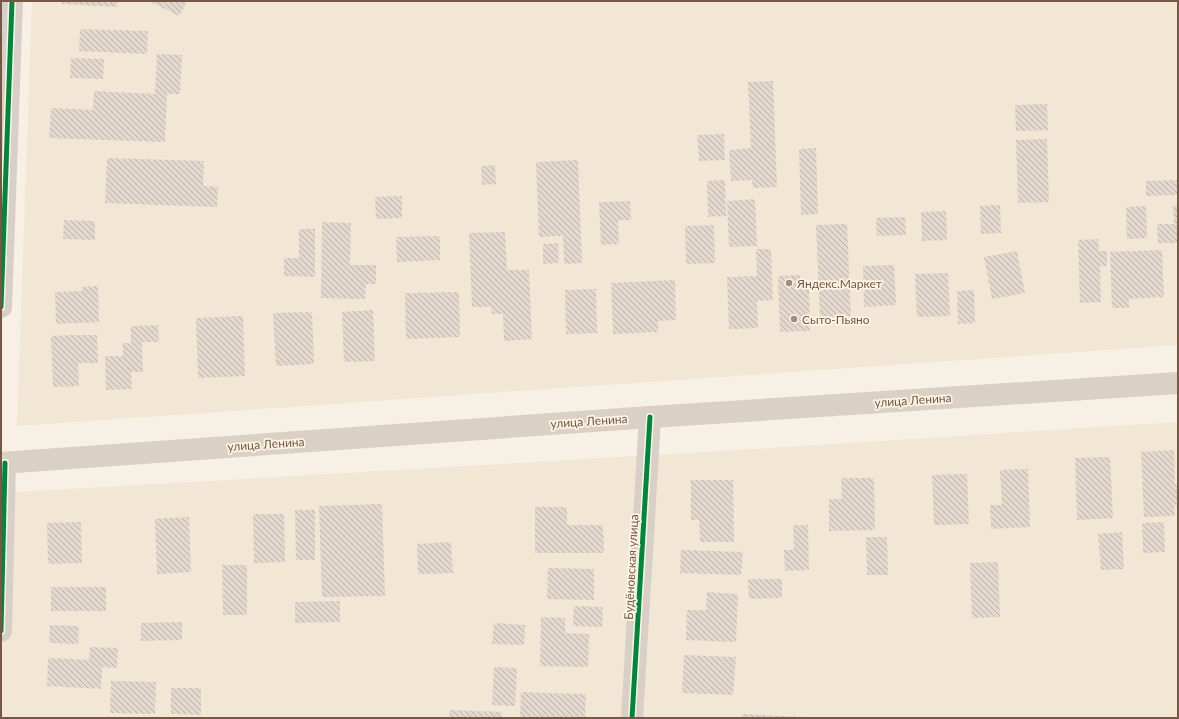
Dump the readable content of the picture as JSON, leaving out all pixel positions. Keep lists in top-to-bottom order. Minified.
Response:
{"streets":{"main road":["улица Ленина"],"street":["Будёновская улица"]},"crossings":[["улица Ленина","Будёновская улица"]],"places":["Яндекс.Маркет","Сыто-Пьяно"]}
